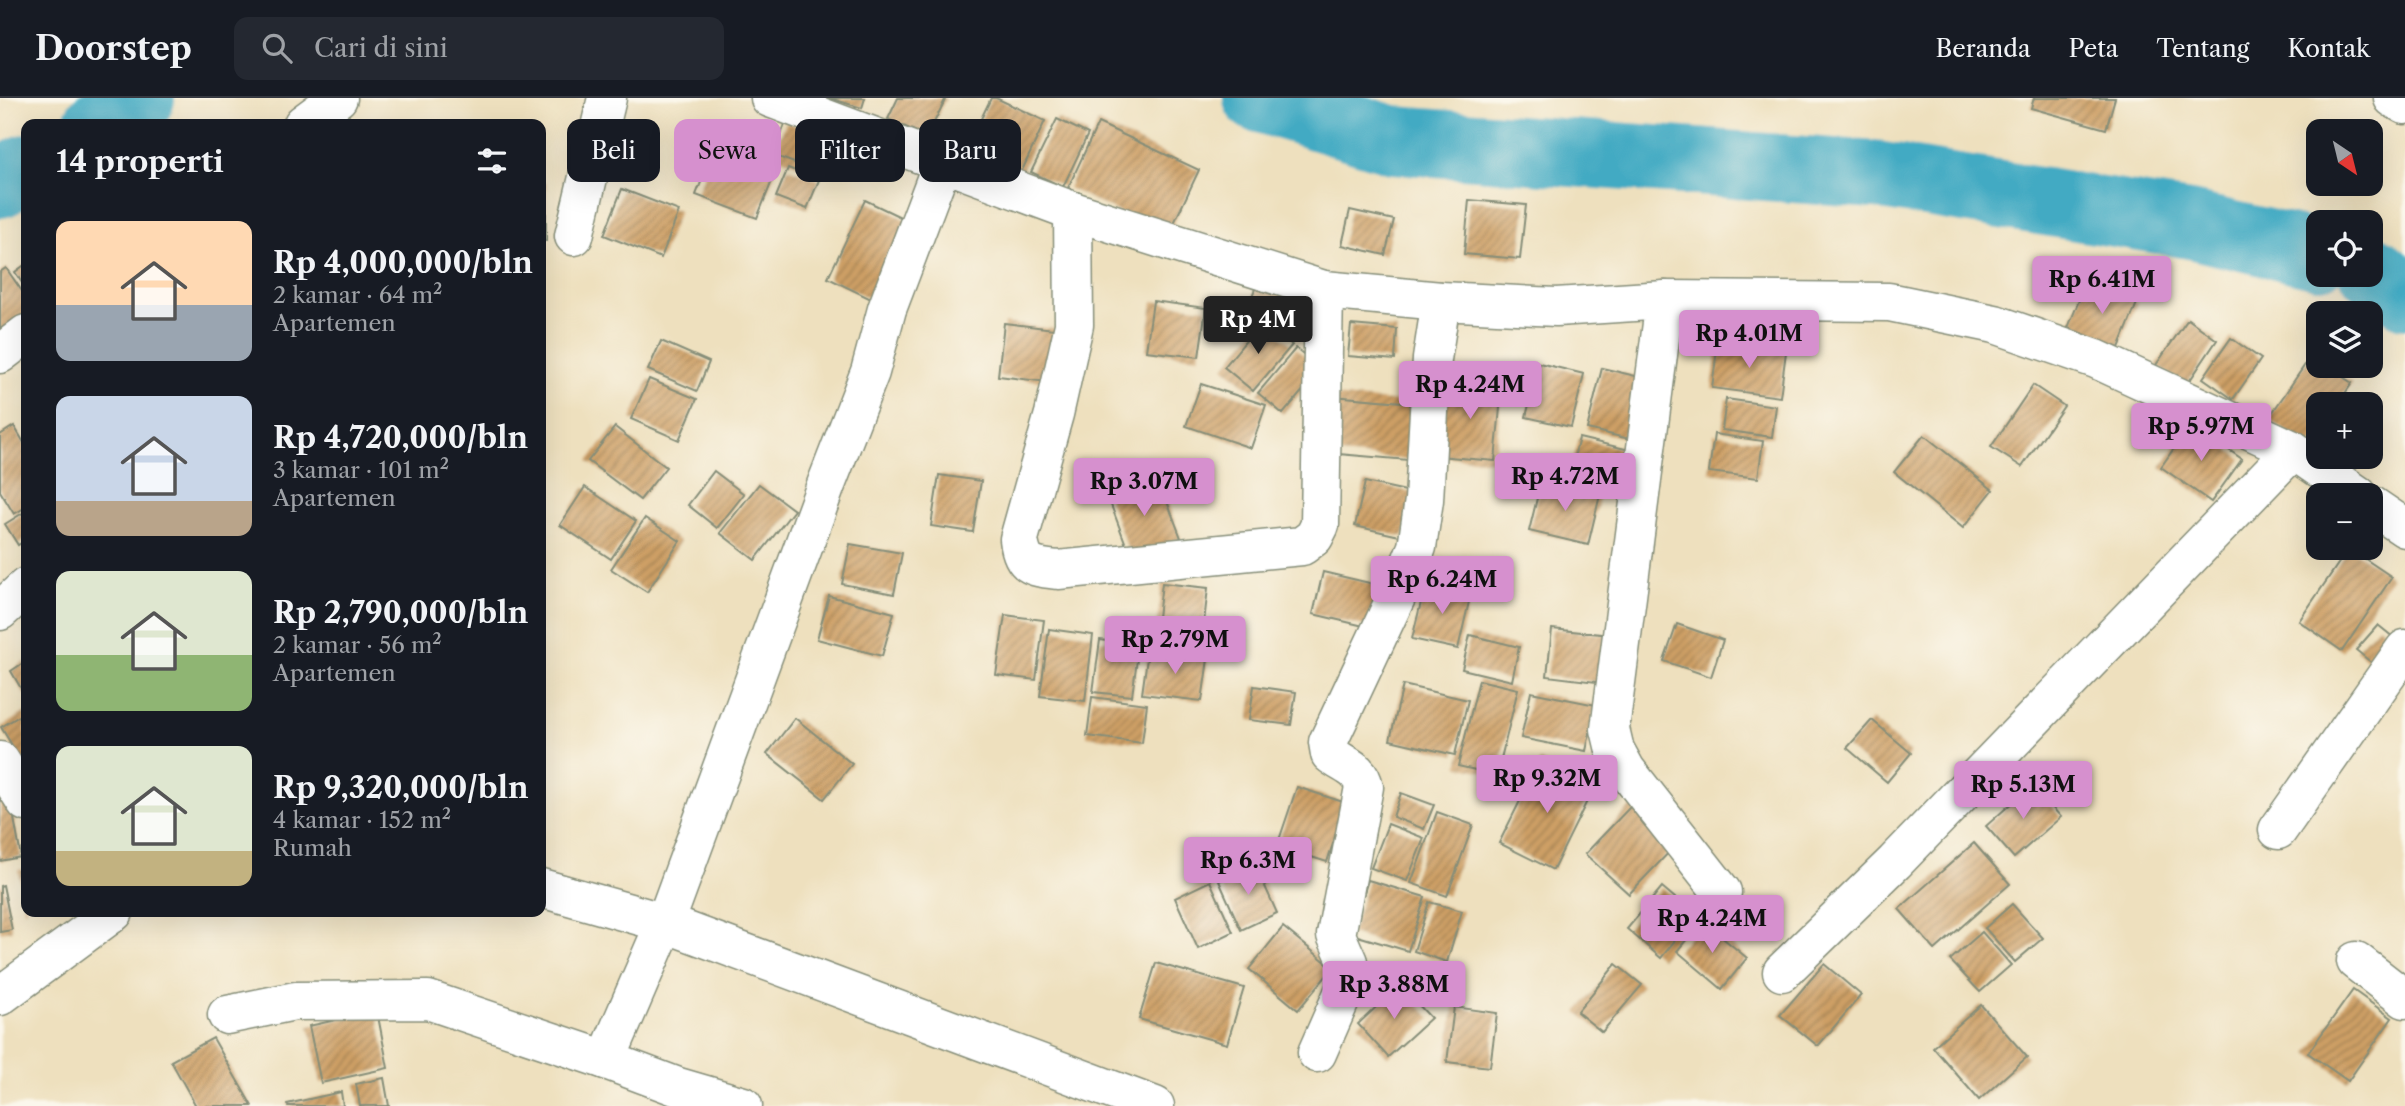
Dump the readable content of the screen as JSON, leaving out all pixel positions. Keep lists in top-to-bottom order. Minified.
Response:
{"north":"bottom right","page":{"header":"Doorstep","search":"Cari di sini","nav":["Beranda","Peta","Tentang","Kontak"],"map_buttons":["+","−"],"chip":["Beli","Sewa","Filter","Baru"],"heading":"14 properti","list":[{"name":"Rp 4,000,000/bln","note":"2 kamar · 64 m² · Apartemen"},{"name":"Rp 4,720,000/bln","note":"3 kamar · 101 m² · Apartemen"},{"name":"Rp 2,790,000/bln","note":"2 kamar · 56 m² · Apartemen"},{"name":"Rp 9,320,000/bln","note":"4 kamar · 152 m² · Rumah"}],"price":["Rp 6.41M","Rp 4M","Rp 4.01M","Rp 4.24M","Rp 5.97M","Rp 4.72M","Rp 3.07M","Rp 6.24M","Rp 2.79M","Rp 9.32M","Rp 5.13M","Rp 6.3M","Rp 4.24M","Rp 3.88M"]}}
